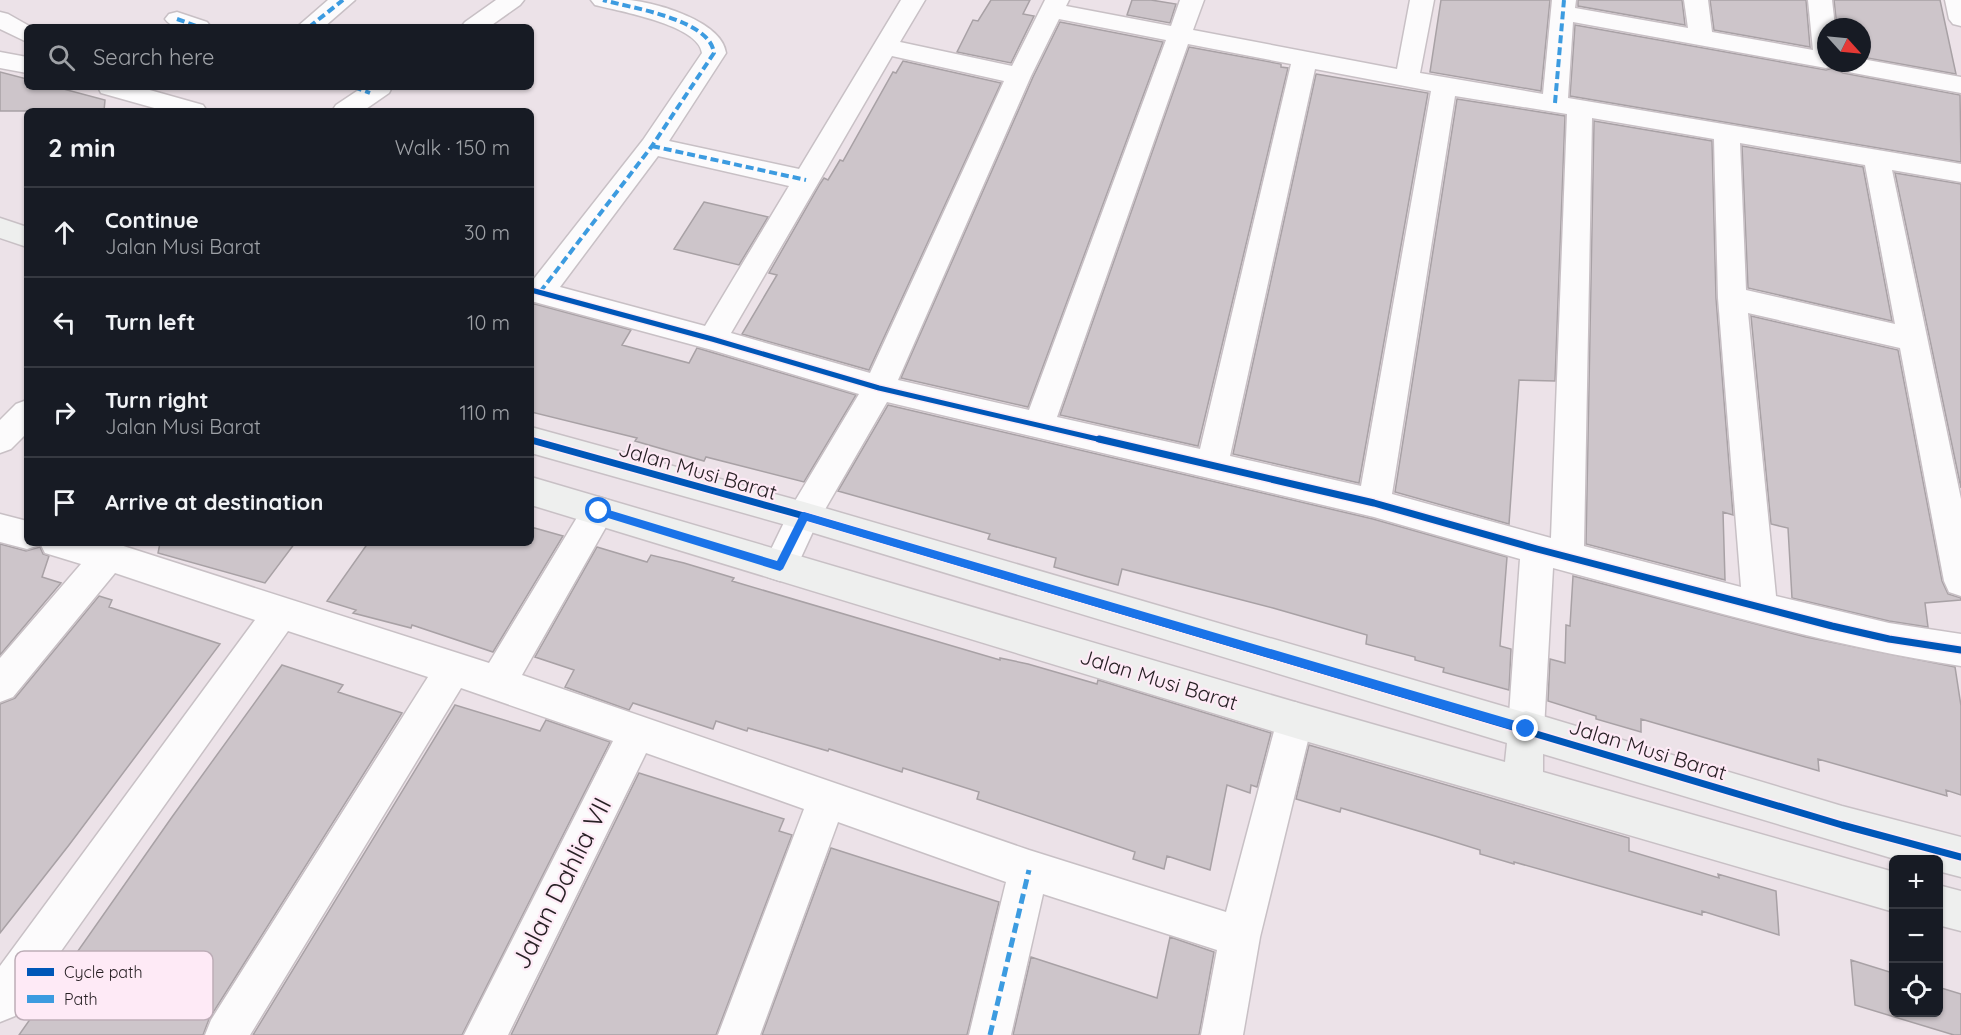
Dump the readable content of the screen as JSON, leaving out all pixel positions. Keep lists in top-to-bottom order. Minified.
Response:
{"streets":{"street":["Jalan Musi Barat","Jalan Dahlia VII"]},"legend":["Cycle path","Path"],"north":"bottom right","page":{"search":"Search here","heading":["2 min","Walk · 150 m"],"list":[["Continue","Jalan Musi Barat","30 m"],["Turn left","10 m"],["Turn right","Jalan Musi Barat","110 m"],"Arrive at destination"],"map_buttons":["+","−"]}}
